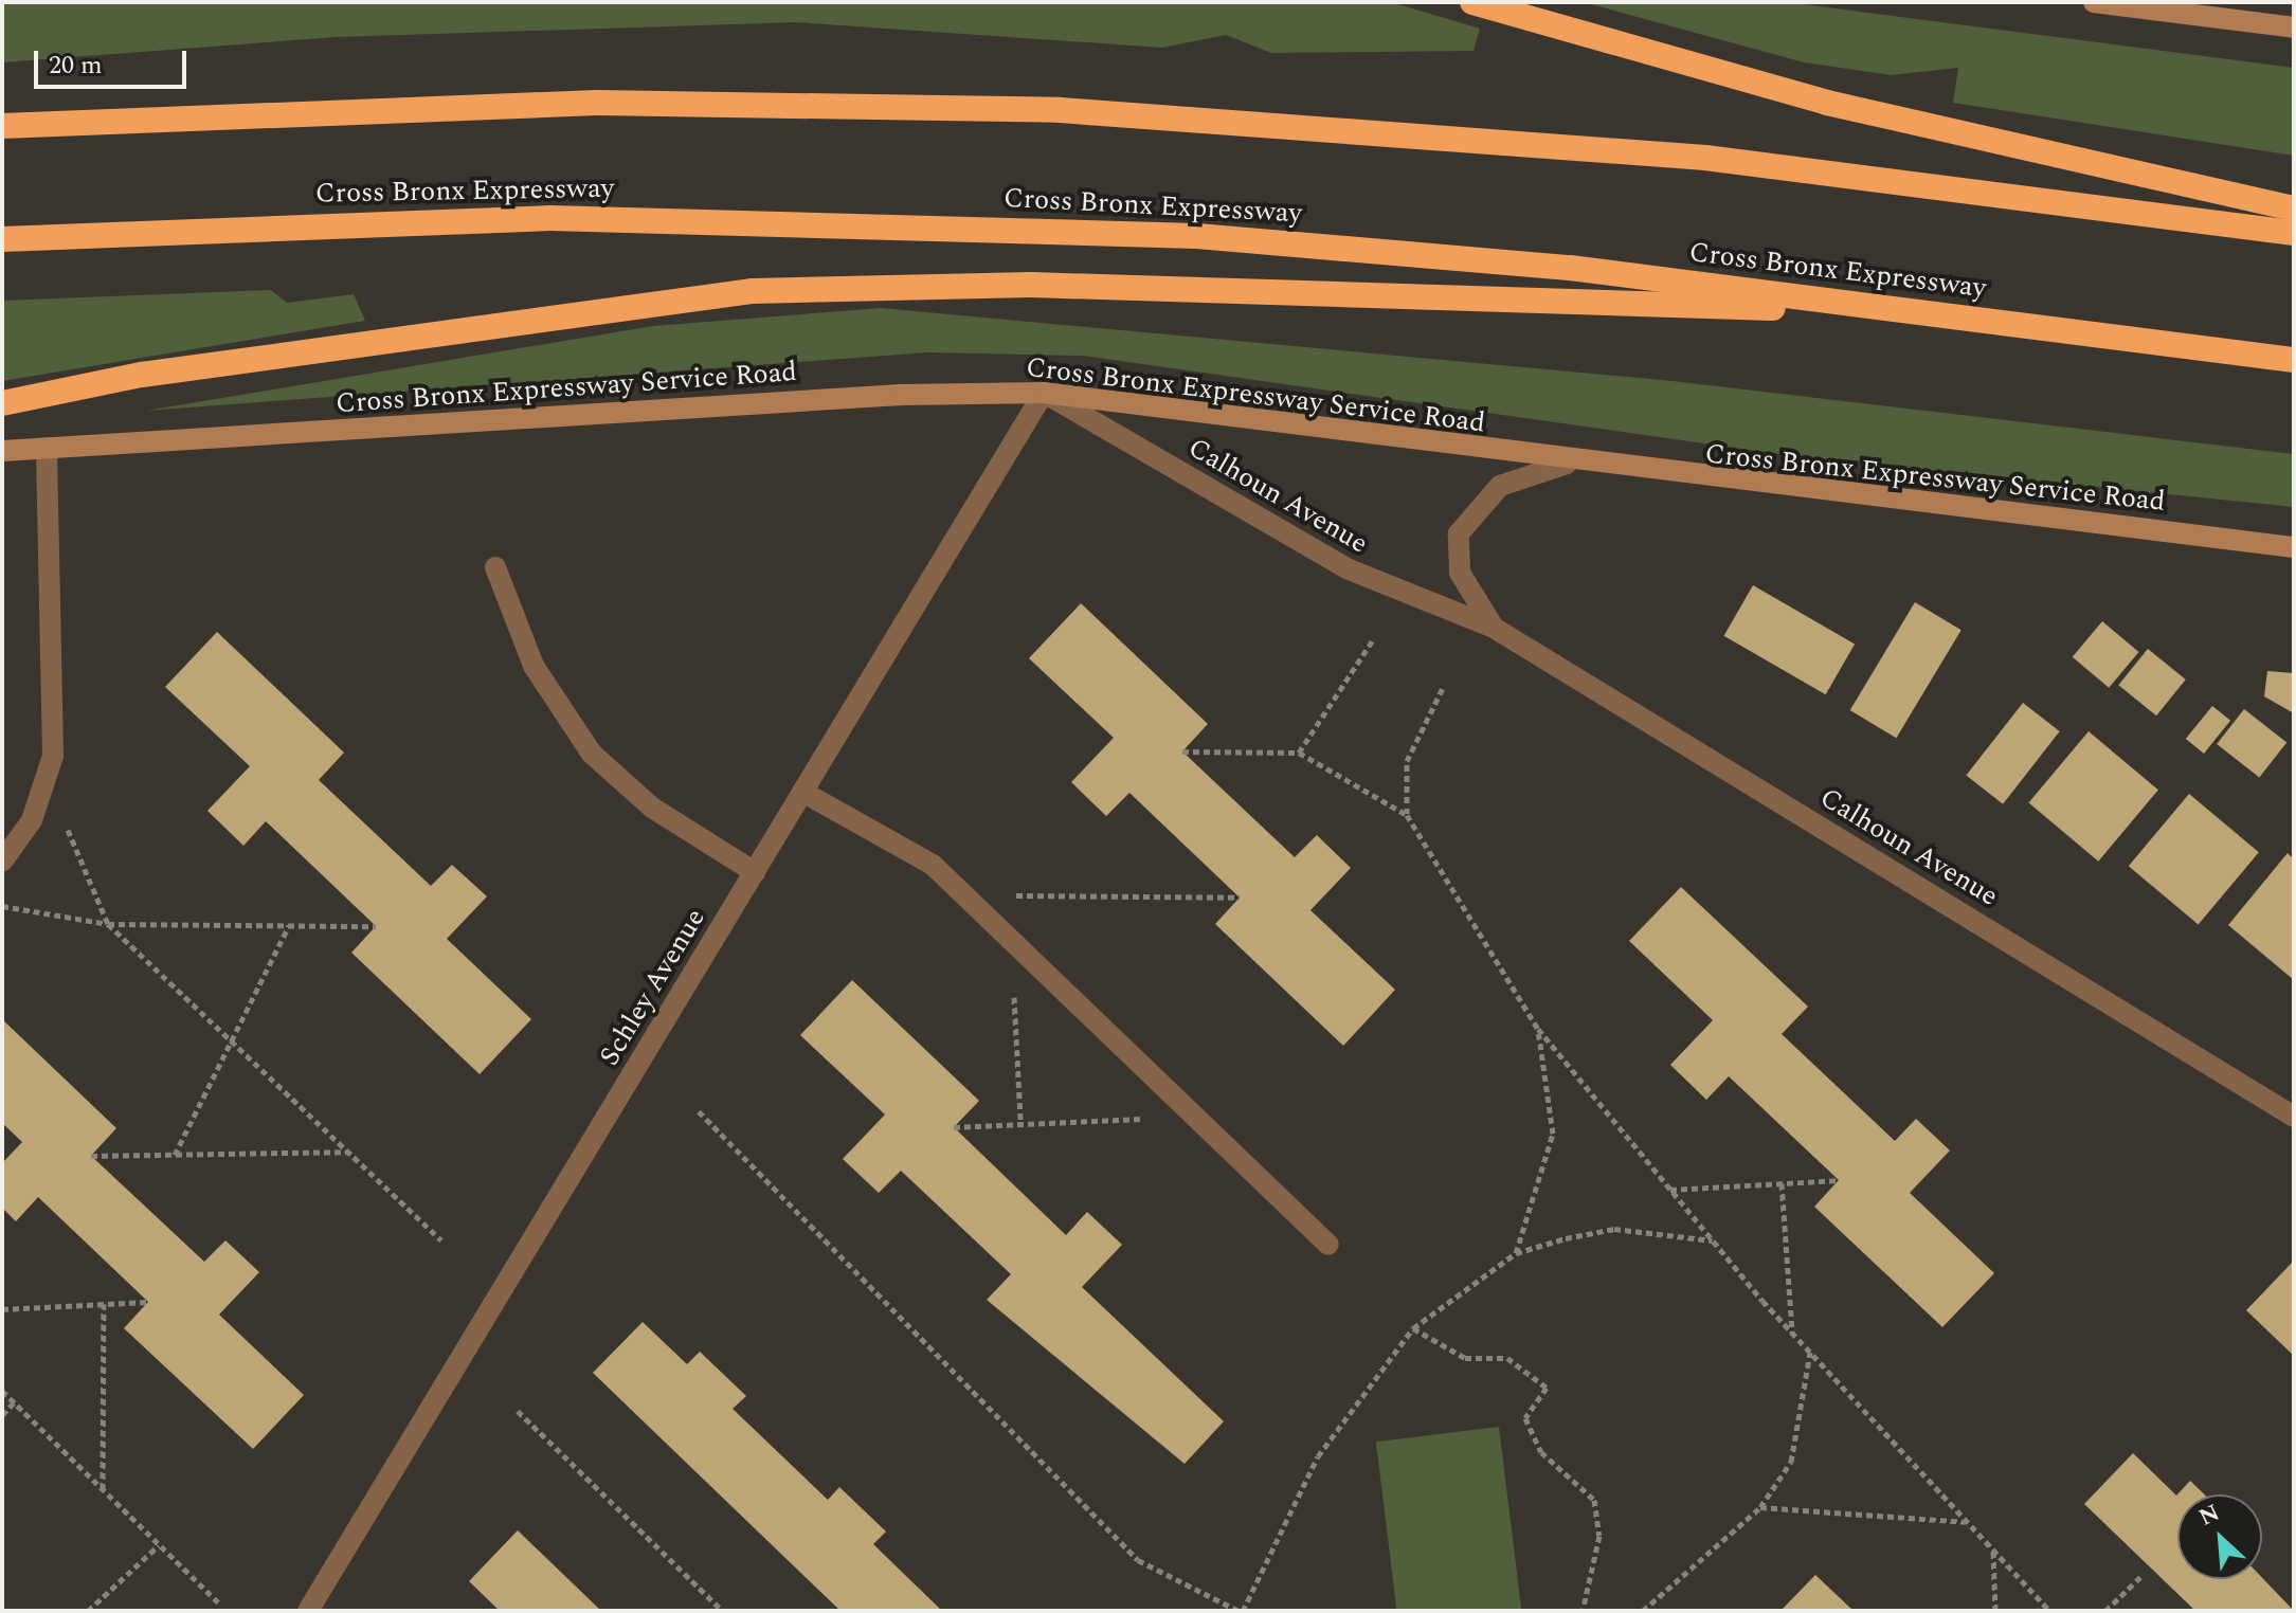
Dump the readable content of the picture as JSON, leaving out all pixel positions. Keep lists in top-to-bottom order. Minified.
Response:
{"streets":{"highway":["Cross Bronx Expressway"],"main road":["Cross Bronx Expressway Service Road"],"street":["Calhoun Avenue","Schley Avenue"]},"crossings":[["Cross Bronx Expressway Service Road","Calhoun Avenue"],["Cross Bronx Expressway Service Road","Schley Avenue"],["Calhoun Avenue","Schley Avenue"]],"scale_bar":"20 m","north":"top left"}
